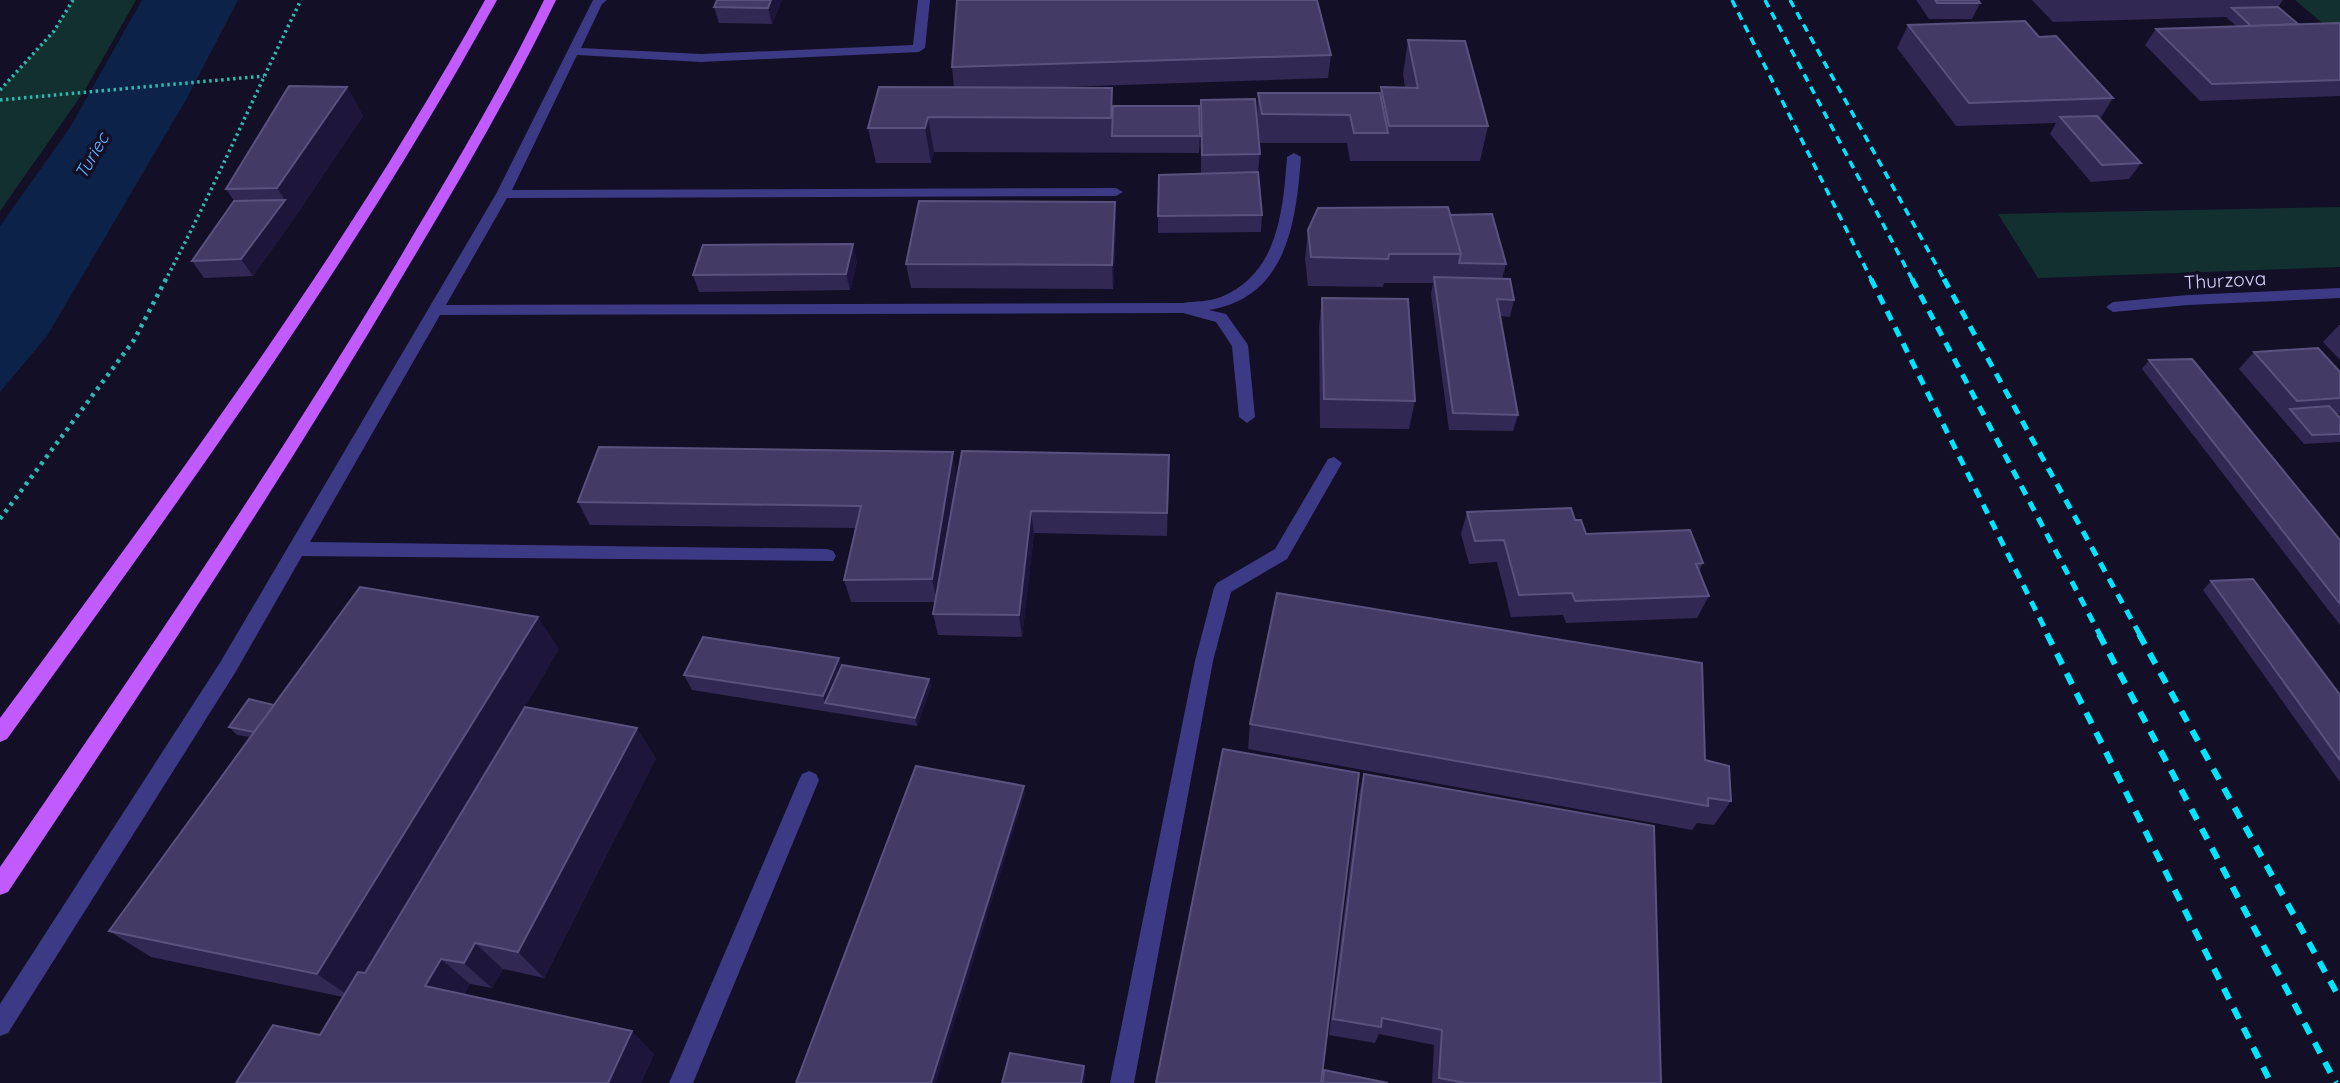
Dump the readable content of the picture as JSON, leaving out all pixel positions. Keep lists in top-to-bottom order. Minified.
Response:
{"streets":{"street":["Thurzova"]},"water":["Turiec"]}
